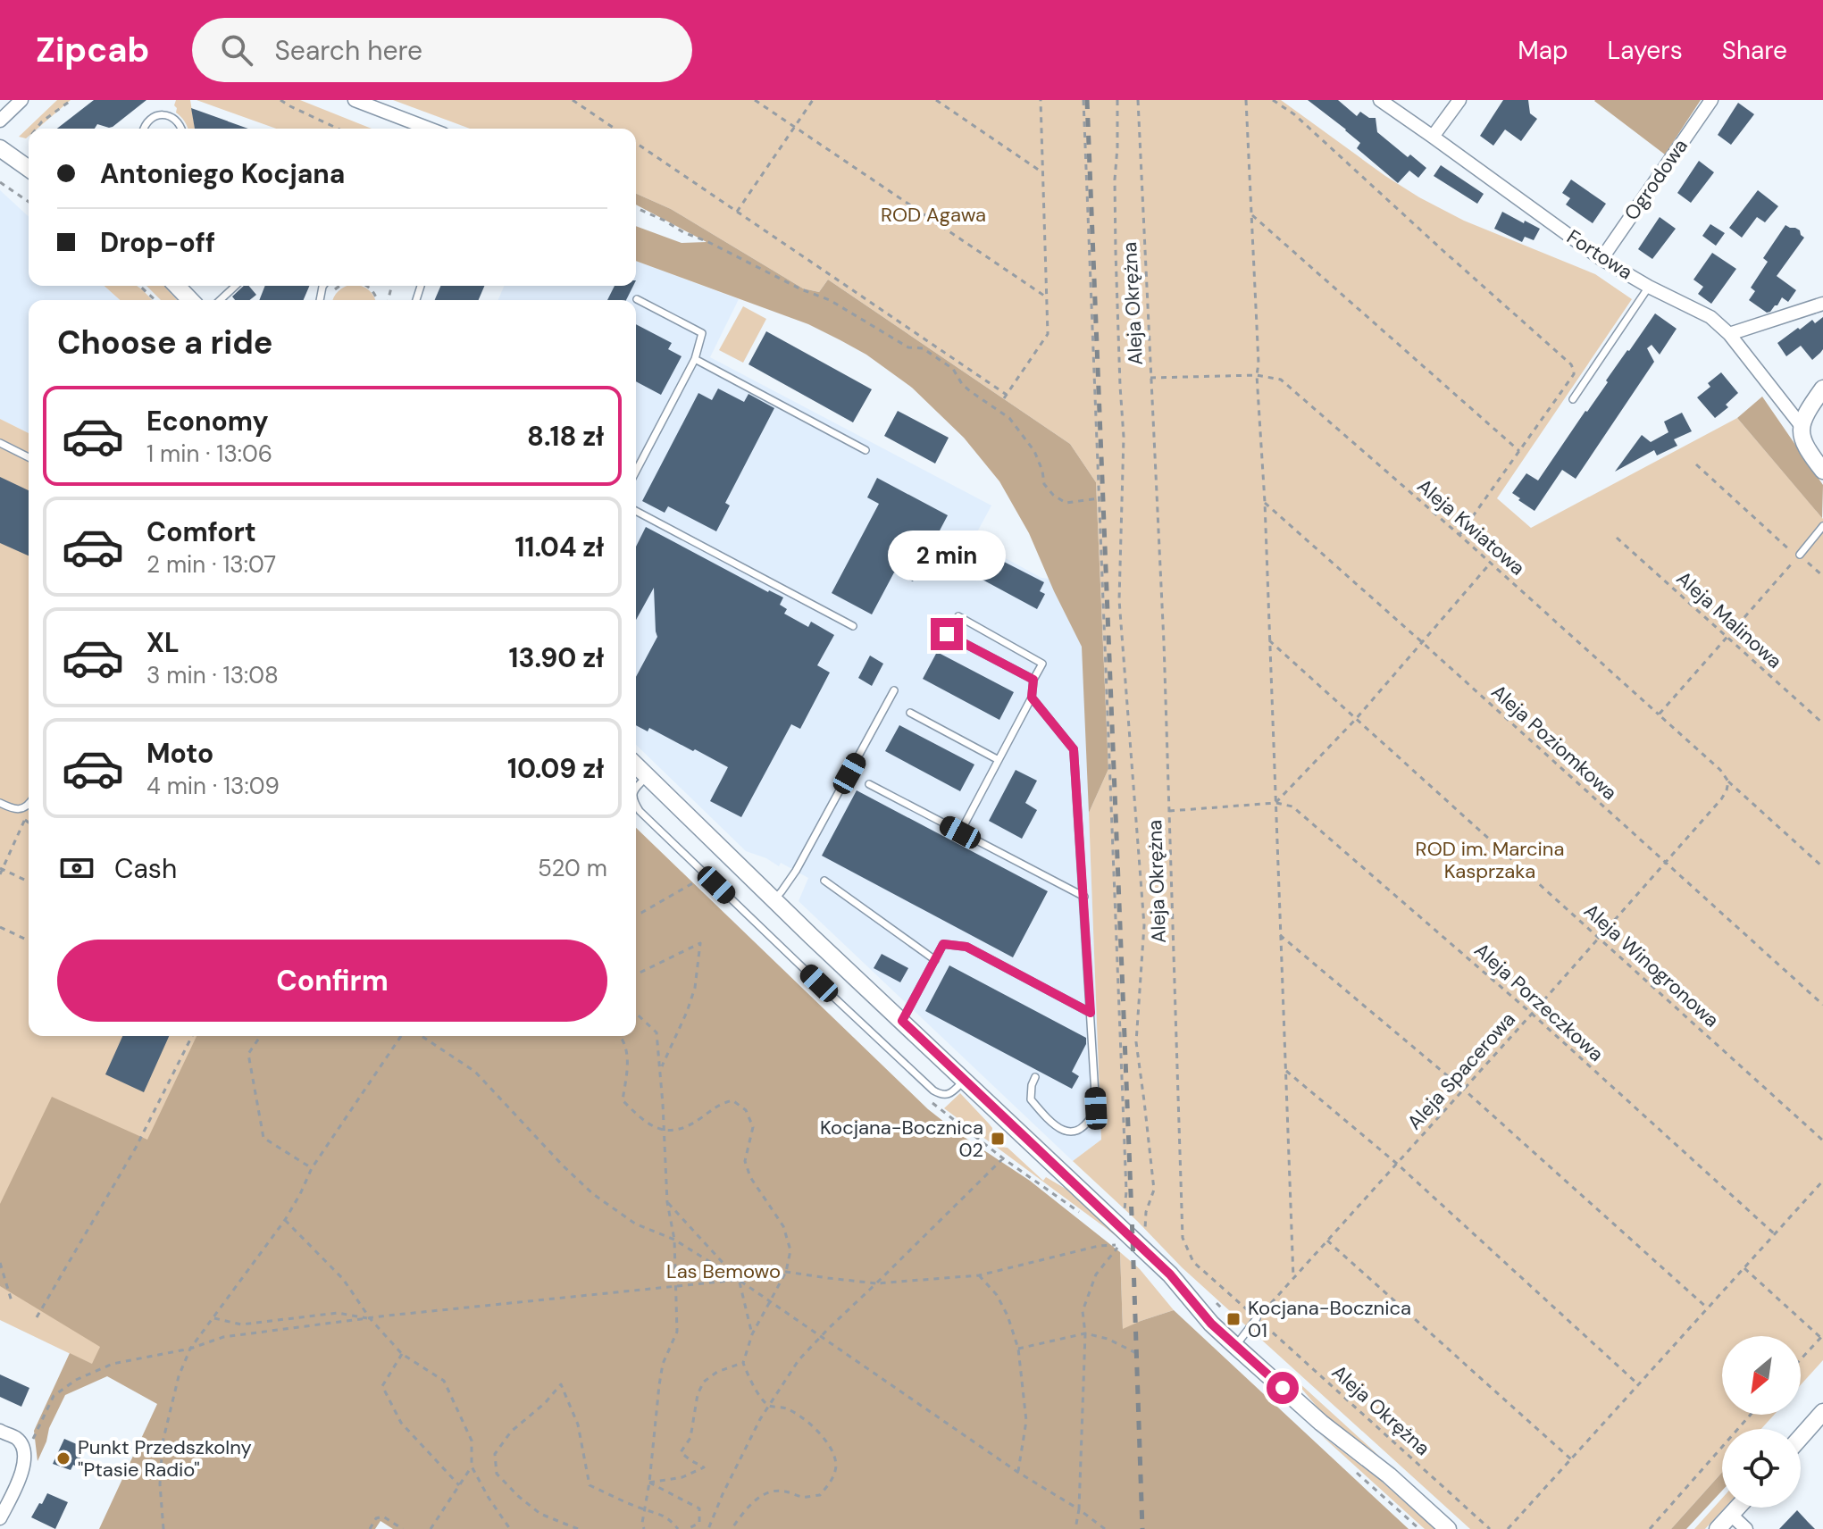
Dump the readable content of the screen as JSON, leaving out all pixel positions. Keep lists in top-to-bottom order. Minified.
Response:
{"streets":{"street":["Ogrodowa","Fortowa"],"path":["Aleja Okrężna","Aleja Kwiatowa","Aleja Malinowa","Aleja Poziomkowa","Aleja Winogronowa","Aleja Porzeczkowa","Aleja Spacerowa"]},"crossings":[["Ogrodowa","Fortowa"],["Aleja Okrężna","Aleja Spacerowa"],["Aleja Poziomkowa","Aleja Spacerowa"],["Aleja Winogronowa","Aleja Spacerowa"],["Aleja Porzeczkowa","Aleja Spacerowa"]],"parks":["ROD Agawa","ROD im. Marcina Kasprzaka","Las Bemowo"],"places":{"transit":["Kocjana-Bocznica 02","Kocjana-Bocznica 01"],"other":["Punkt Przedszkolny \"Ptasie Radio\""]},"north":"bottom left","page":{"header":"Zipcab","search":"Search here","nav":["Map","Layers","Share"],"banner":["Antoniego Kocjana","Drop-off"],"heading":"Choose a ride","list":[{"name":"Economy","note":"1 min · 13:06","value":"8.18 zł"},{"name":"Comfort","note":"2 min · 13:07","value":"11.04 zł"},{"name":"XL","note":"3 min · 13:08","value":"13.90 zł"},{"name":"Moto","note":"4 min · 13:09","value":"10.09 zł"}],"bubble":"2 min","pay":["Cash","520 m"],"buttons":"Confirm"}}
